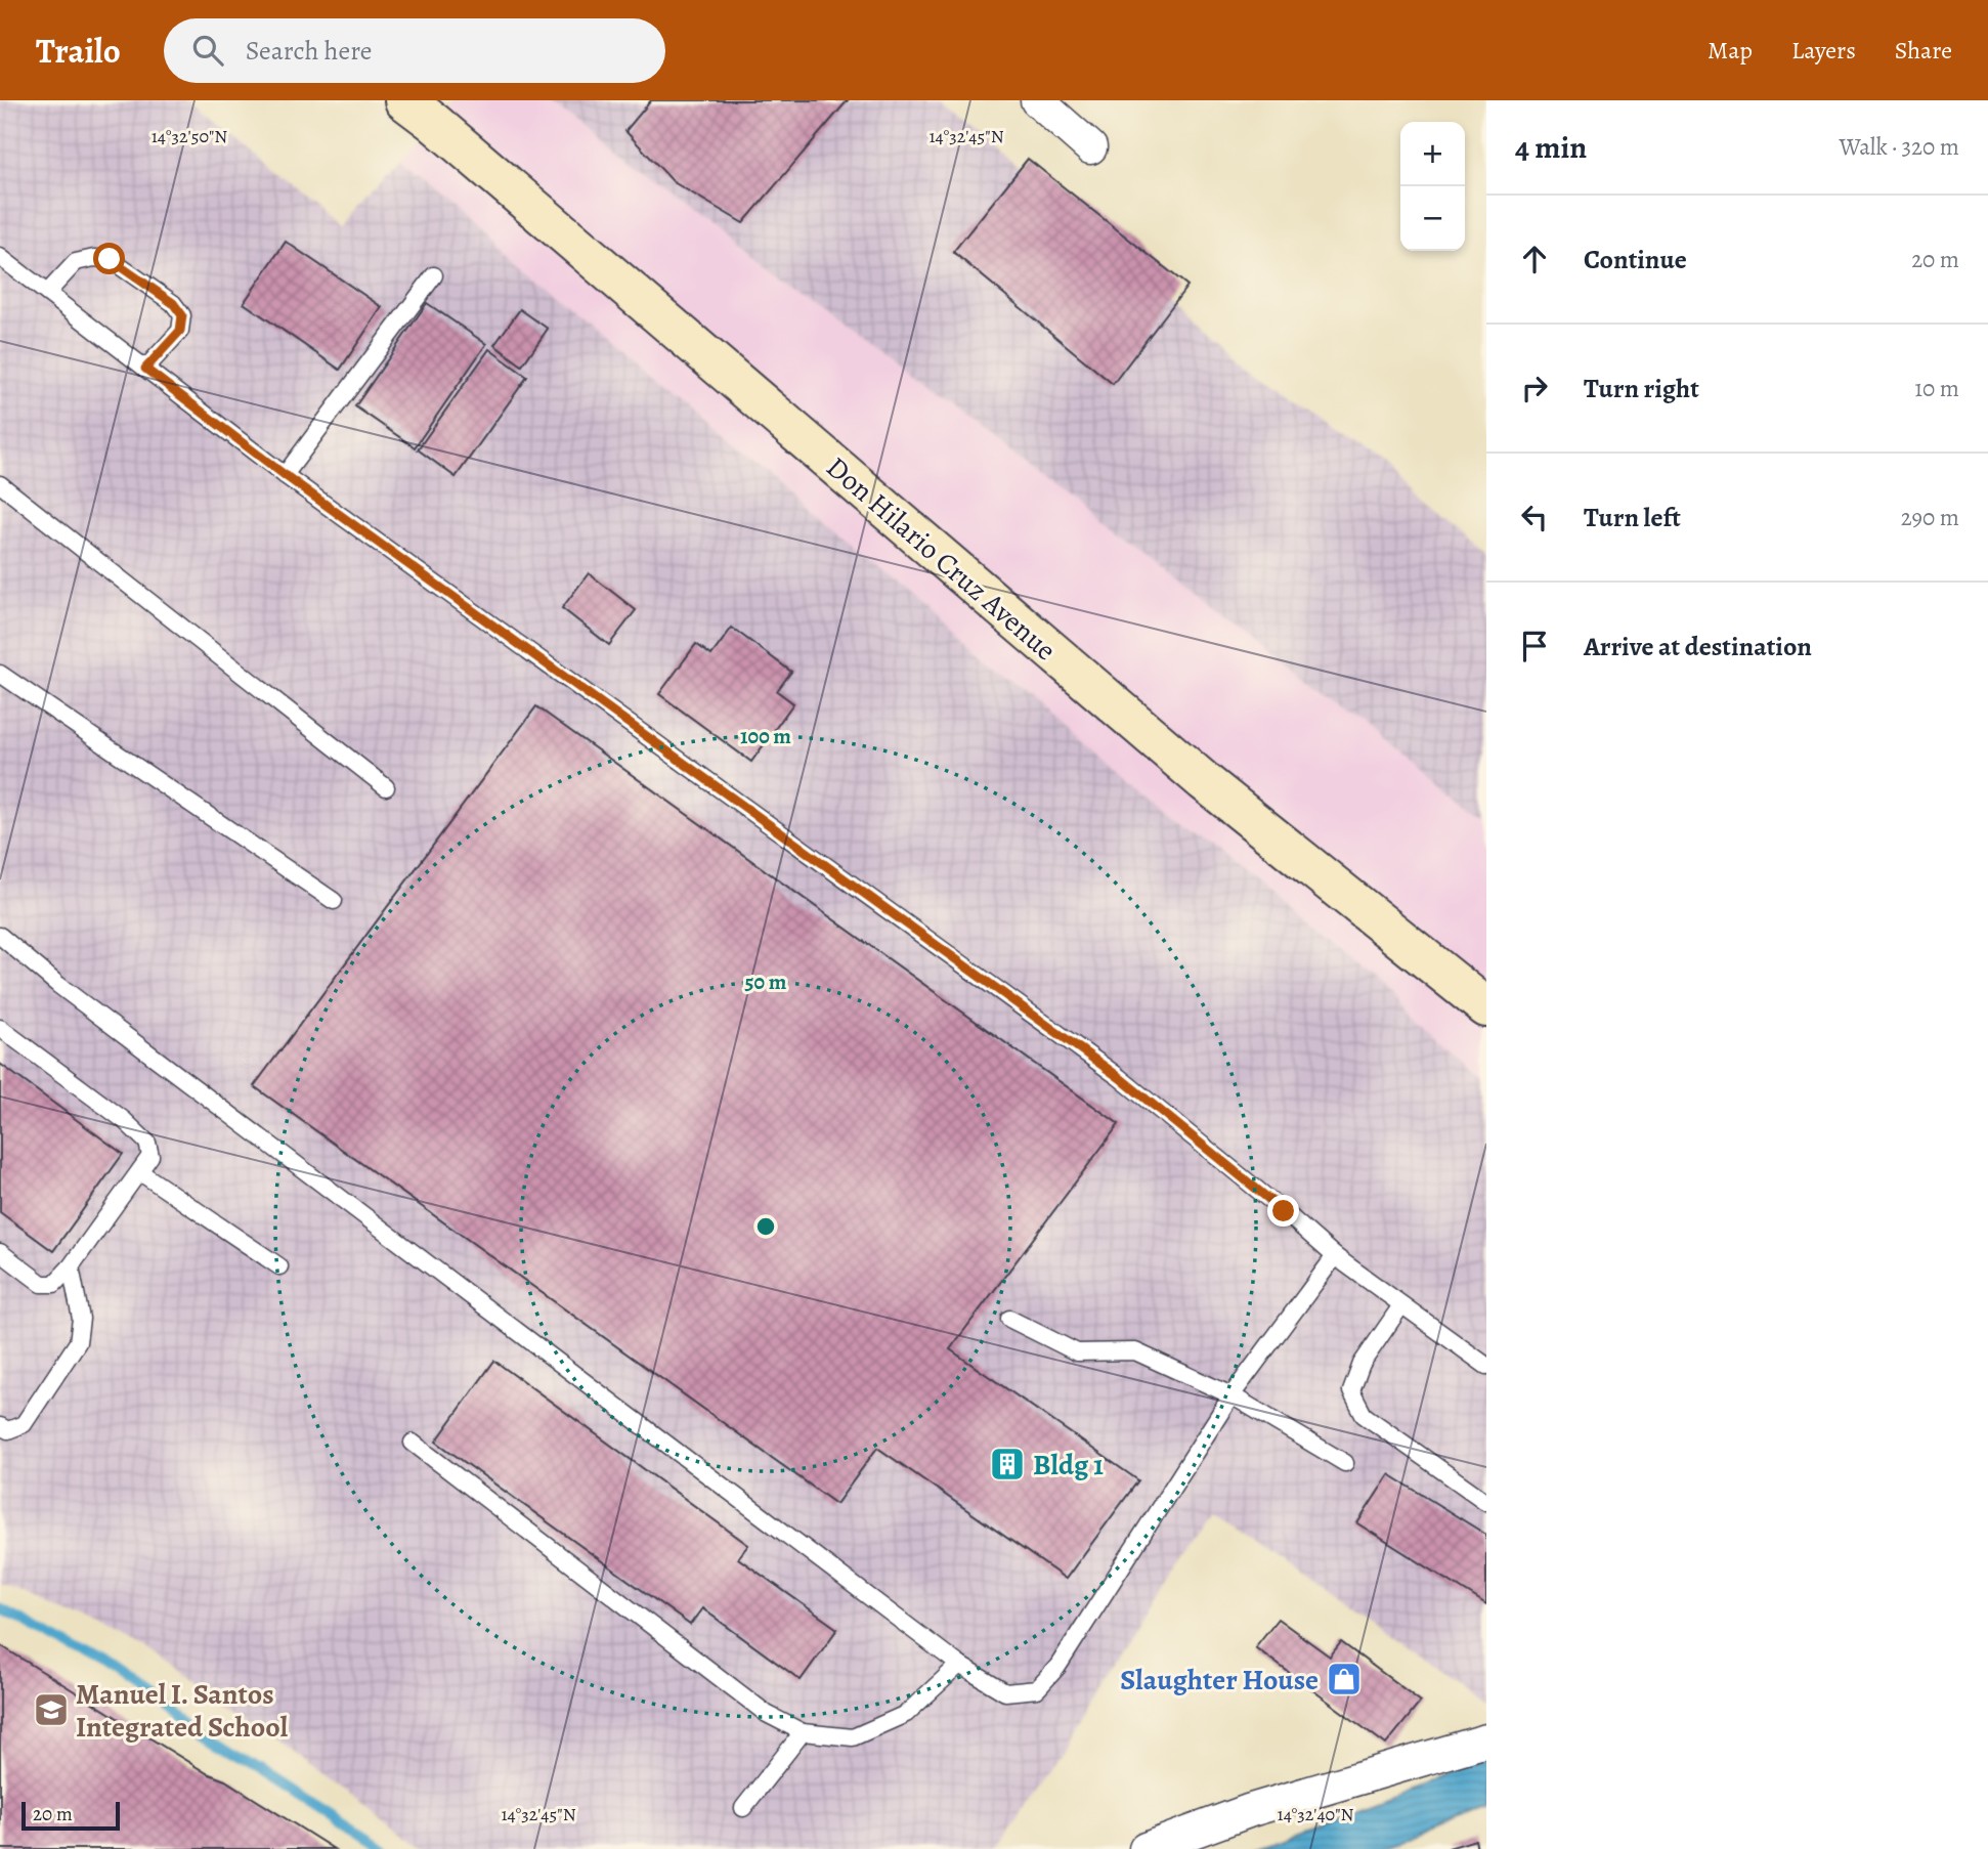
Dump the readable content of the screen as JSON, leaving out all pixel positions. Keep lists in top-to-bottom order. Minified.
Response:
{"streets":{"street":["Don Hilario Cruz Avenue"]},"places":{"building":["Bldg 1"],"shop":["Slaughter House"],"school or university":["Manuel I. Santos Integrated School"]},"scale_bar":"20 m","page":{"header":"Trailo","search":"Search here","nav":["Map","Layers","Share"],"heading":["4 min","Walk · 320 m"],"map_buttons":["+","−"],"list":[["Continue","20 m"],["Turn right","10 m"],["Turn left","290 m"],"Arrive at destination"],"scale":"20 m"},"coordinates":["14°32'50\"N","14°32'45\"N","14°32'40\"N"],"rings":["100 m","50 m"]}
